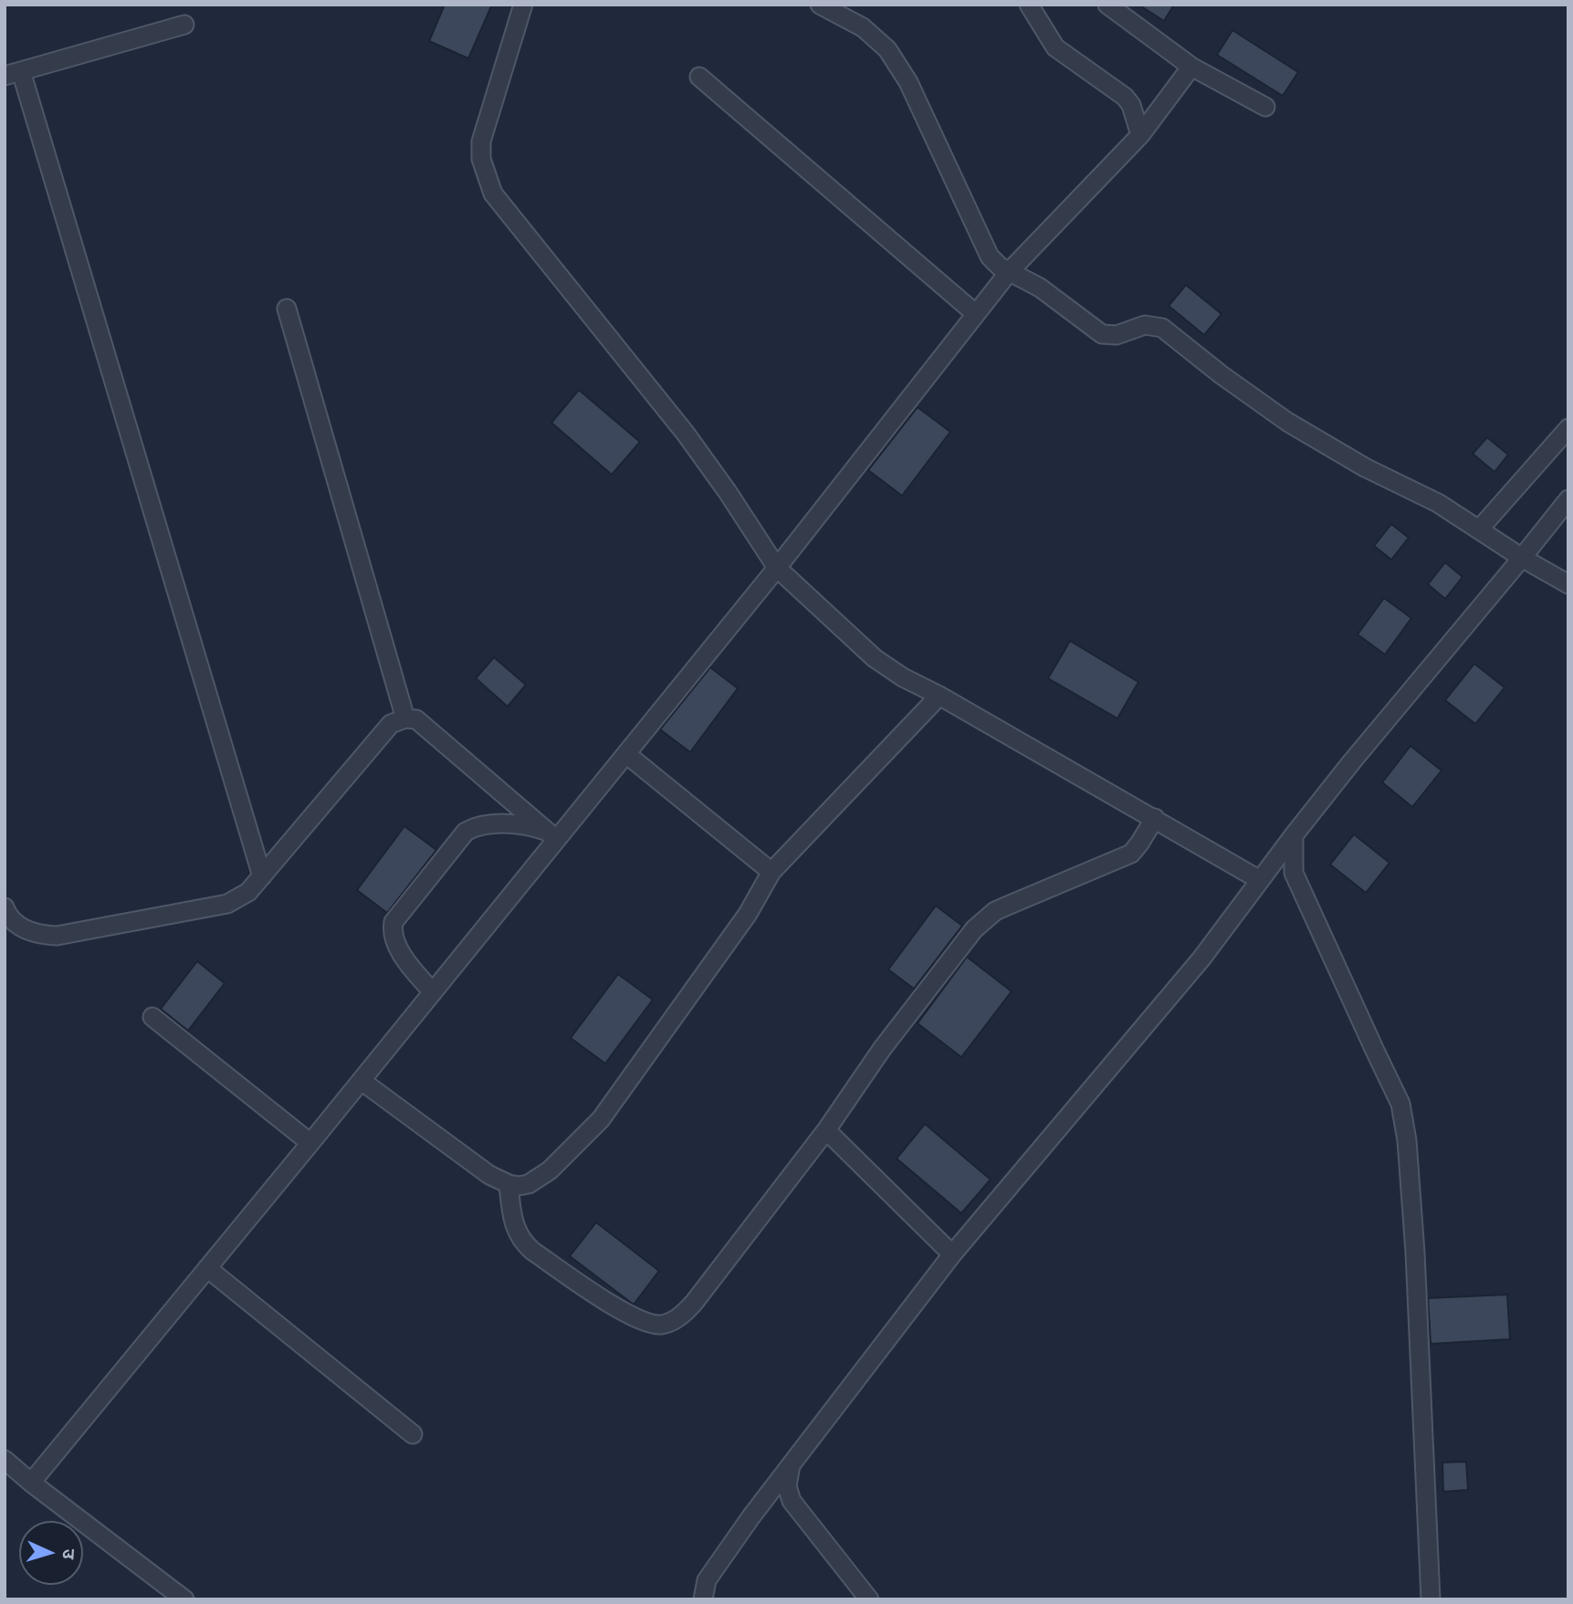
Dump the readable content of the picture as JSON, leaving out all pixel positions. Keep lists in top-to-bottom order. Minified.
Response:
{"north":"right"}
